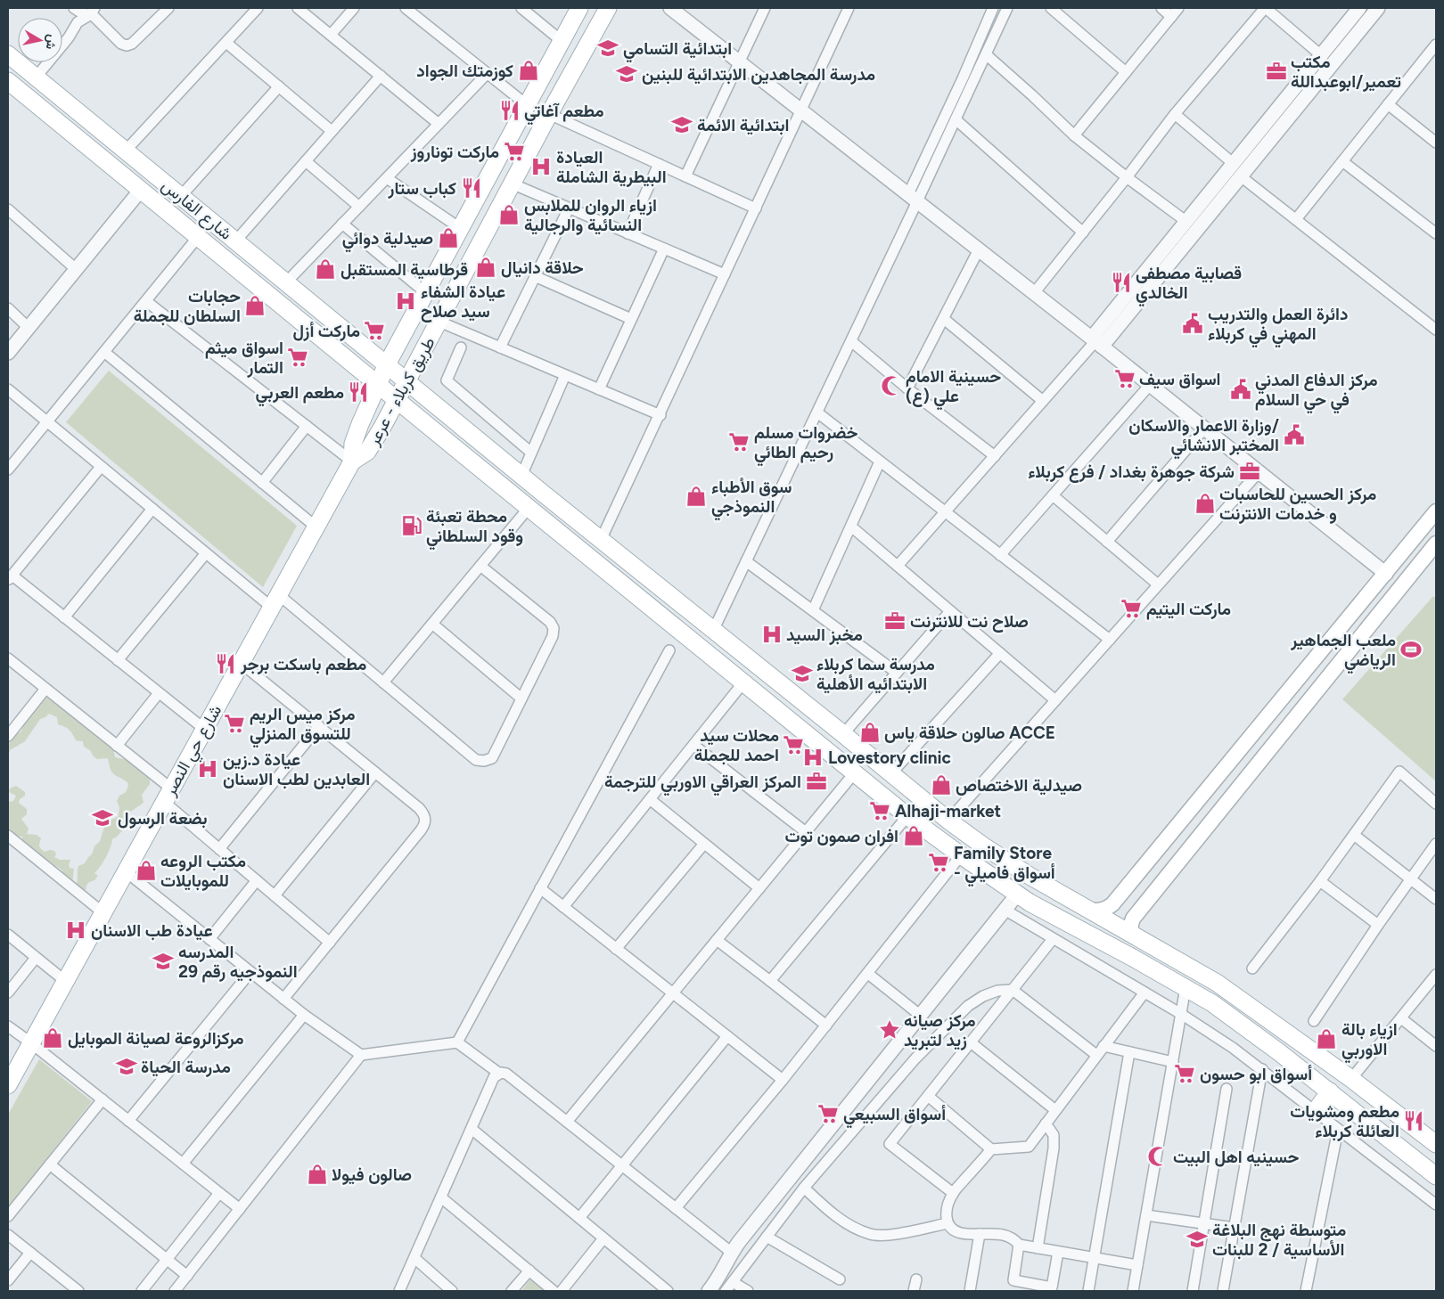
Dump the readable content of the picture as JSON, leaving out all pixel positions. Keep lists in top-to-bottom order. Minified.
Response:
{"streets":{"main road":["شارع الفارس","طريق كربلاء - عرعر","شارع حي النصر"]},"crossings":[["شارع الفارس","طريق كربلاء - عرعر"],["طريق كربلاء - عرعر","شارع حي النصر"]],"places":{"school or university":["ابتدائية التسامي","مدرسة المجاهدين الابتدائية للبنين","ابتدائية الائمة","مدرسة سما كربلاء الابتدائيه الأهلية","بضعة الرسول","المدرسه النموذجيه رقم 29","مدرسة الحياة","متوسطة نهج البلاغة الأساسية / 2 للبنات"],"shop":["كوزمتك الجواد","ازياء الروان للملابس النسائية والرجالية","صيدلية دوائي","حلاقة دانيال","قرطاسية المستقبل","حجابات السلطان للجملة","سوق الأطباء النموذجي","مركز الحسين للحاسبات و خدمات الانترنت","صالون حلاقة ياس ACCE","صيدلية الاختصاص","افران صمون توت","مكتب الروعه للموبايلات","مركزالروعة لصيانة الموبايل","ازياء بالة الاوربي","صالون فيولا"],"office":["مكتب تعمير/ابوعبداللة","شركة جوهرة بغداد / فرع كربلاء","صلاح نت للانترنت","المركز العراقي الاوربي للترجمة"],"restaurant":["مطعم آغاتي","كباب ستار","قصابية مصطفى الخالدي","مطعم العربي","مطعم باسكت برجر","مطعم ومشويات العائلة كربلاء"],"supermarket":["ماركت توناروز","ماركت أزل","اسواق ميثم التمار","اسواق سيف","خضروات مسلم رحيم الطائي","ماركت اليتيم","مركز ميس الريم للتسوق المنزلي","محلات سيد احمد للجملة","Alhaji-market","Family Store - أسواق فاميلي","أسواق ابو حسون","أسواق السبيعي"],"hospital":["العيادة البيطرية الشاملة","عيادة الشفاء سيد صلاح","مخبز السيد","Lovestory clinic","عيادة د.زين العابدين لطب الاسنان","عيادة طب الاسنان"],"public building":["دائرة العمل والتدريب المهني في كربلاء","مركز الدفاع المدني في حي السلام","وزارة الاعمار والاسكان/ المختبر الانشائي"],"mosque":["حسينية الامام علي (ع)","حسينيه اهل البيت"],"fuel station":["محطة تعبئة وقود السلطاني"],"sports":["ملعب الجماهير الرياضي"],"place":["مركز صيانه زيد لتبريد"]},"north":"right"}
